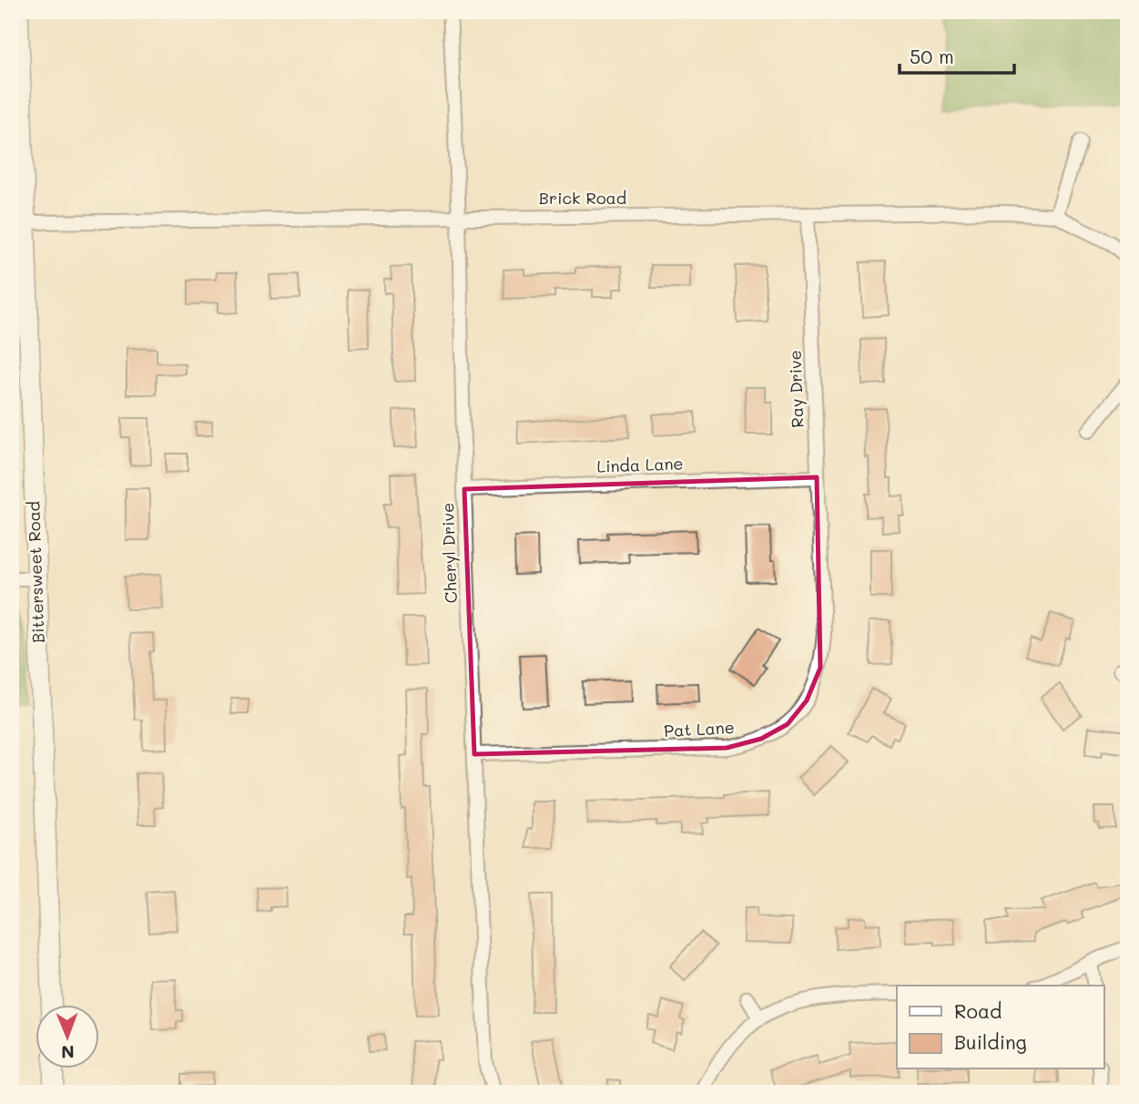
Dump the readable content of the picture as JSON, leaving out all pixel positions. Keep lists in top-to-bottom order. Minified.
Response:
{"streets":{"street":["Brick Road","Ray Drive","Linda Lane","Cheryl Drive","Bittersweet Road","Pat Lane"]},"crossings":[["Brick Road","Ray Drive"],["Brick Road","Cheryl Drive"],["Brick Road","Bittersweet Road"],["Ray Drive","Linda Lane"],["Ray Drive","Pat Lane"],["Linda Lane","Cheryl Drive"],["Cheryl Drive","Pat Lane"]],"legend":["Road","Building"],"scale_bar":"50 m","north":"bottom"}
